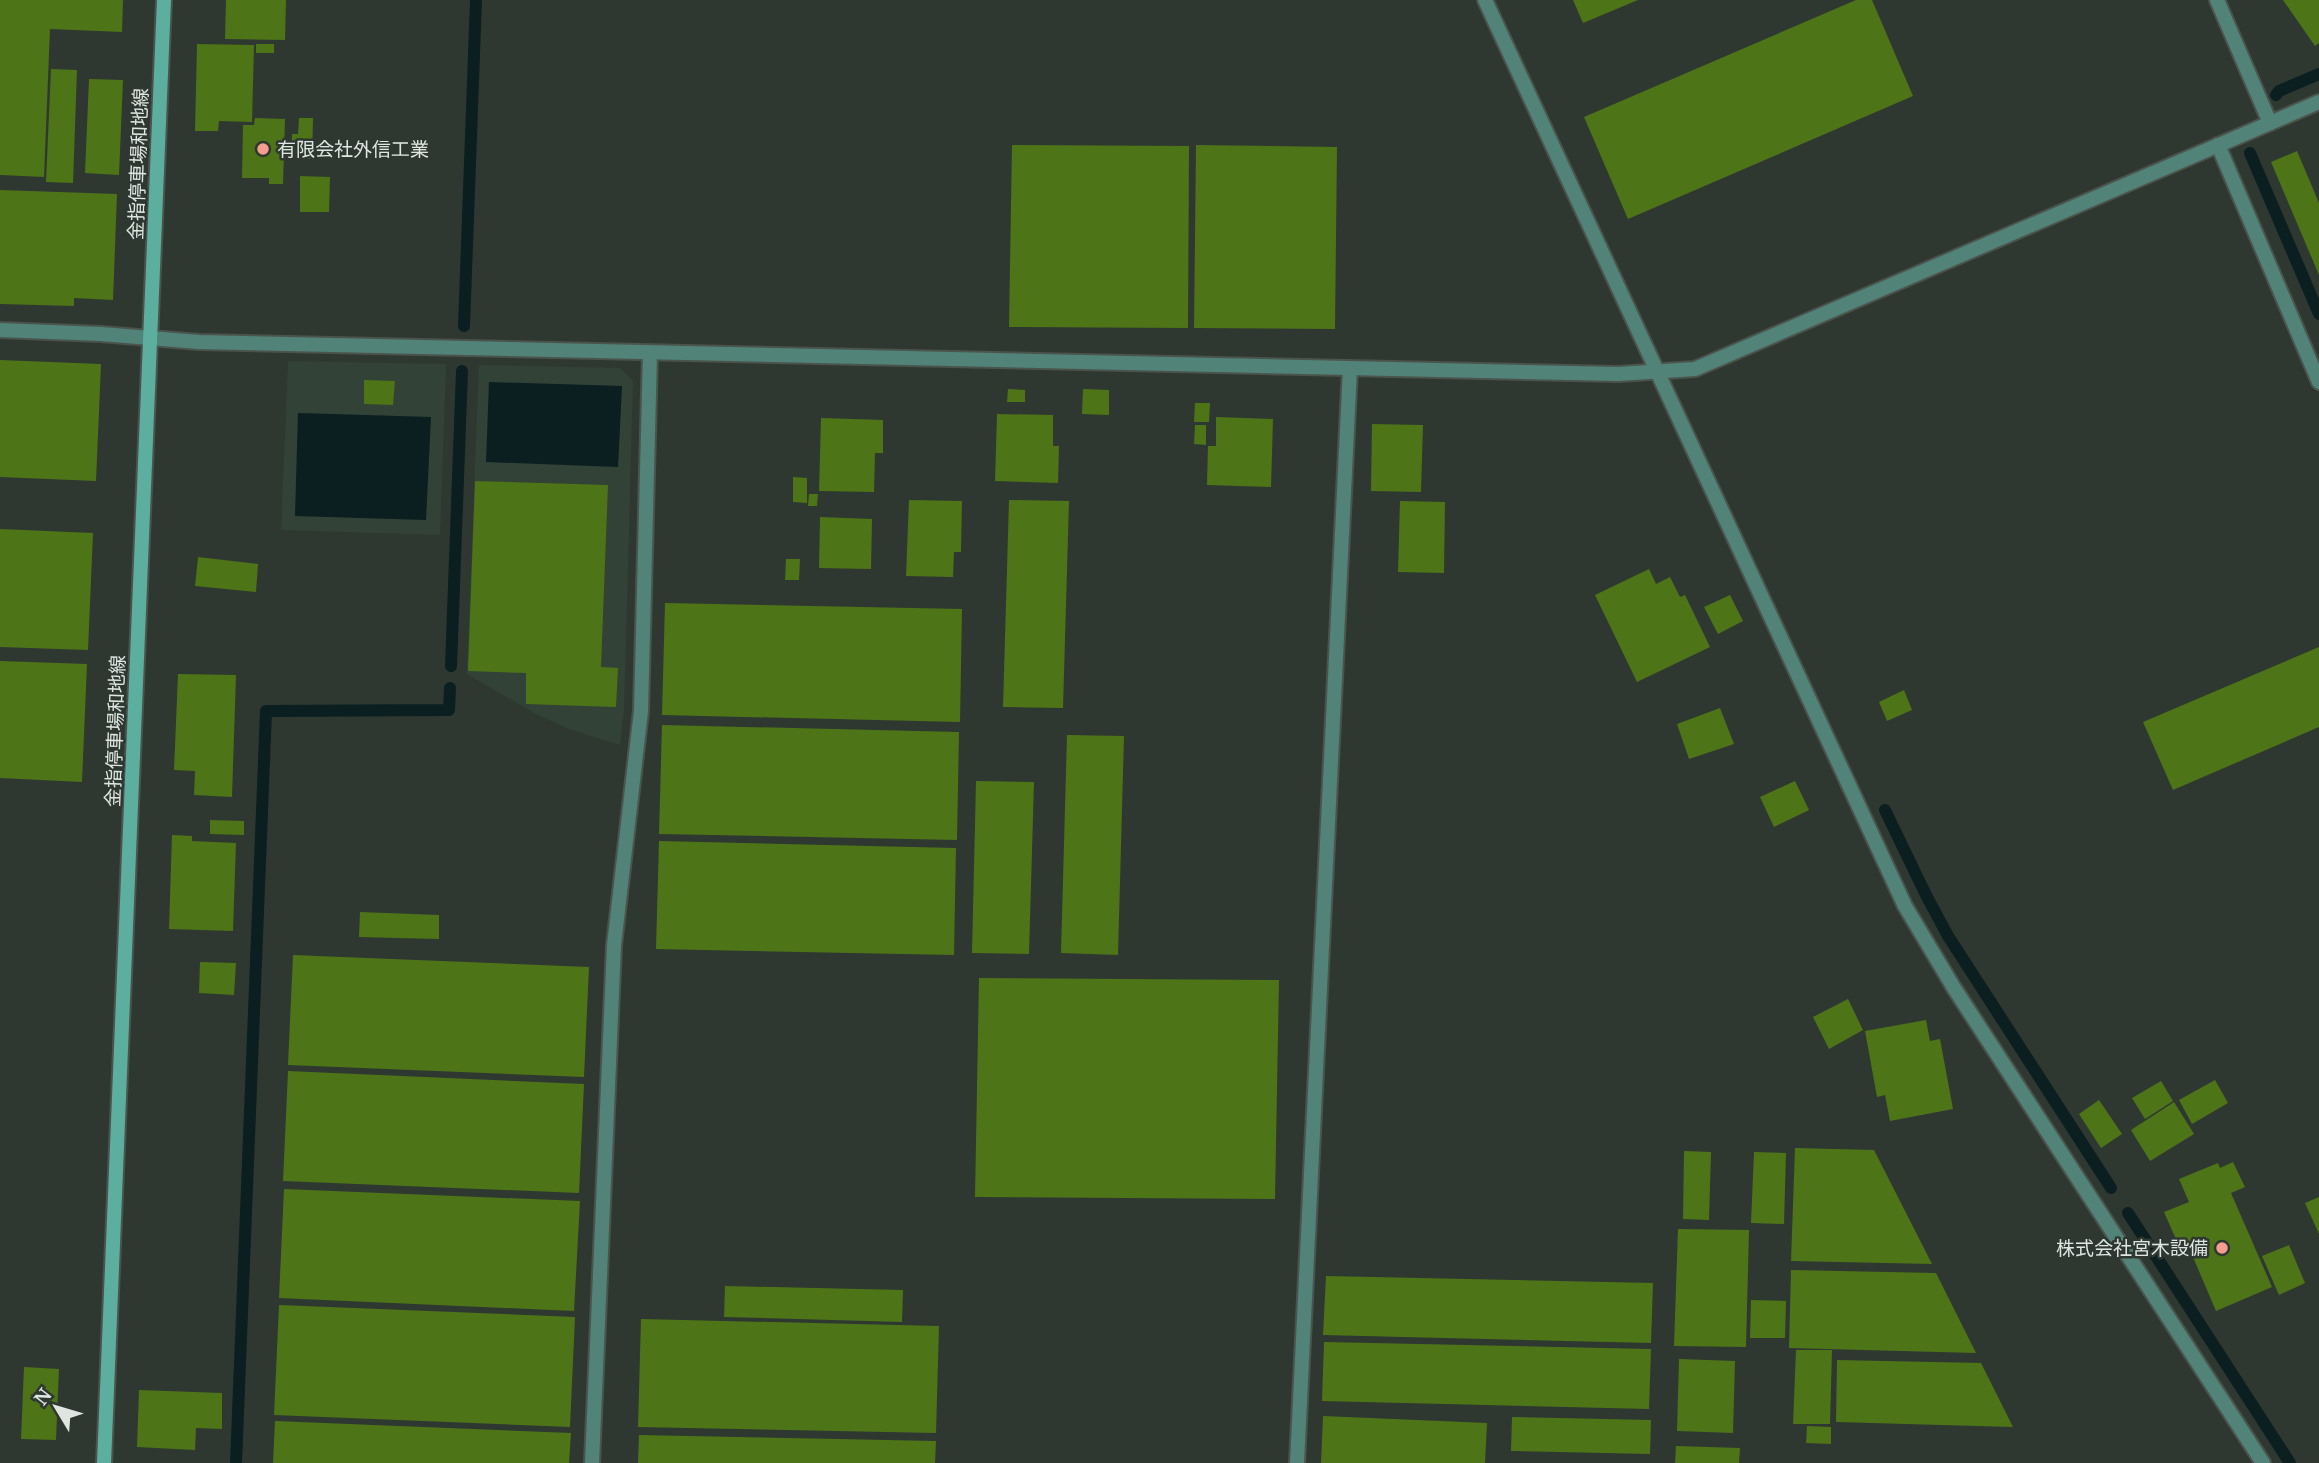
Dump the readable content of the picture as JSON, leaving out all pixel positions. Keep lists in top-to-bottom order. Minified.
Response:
{"streets":{"main road":["金指停車場和地線"]},"places":["有限会社外信工業","株式会社宮木設備"],"north":"top left"}
